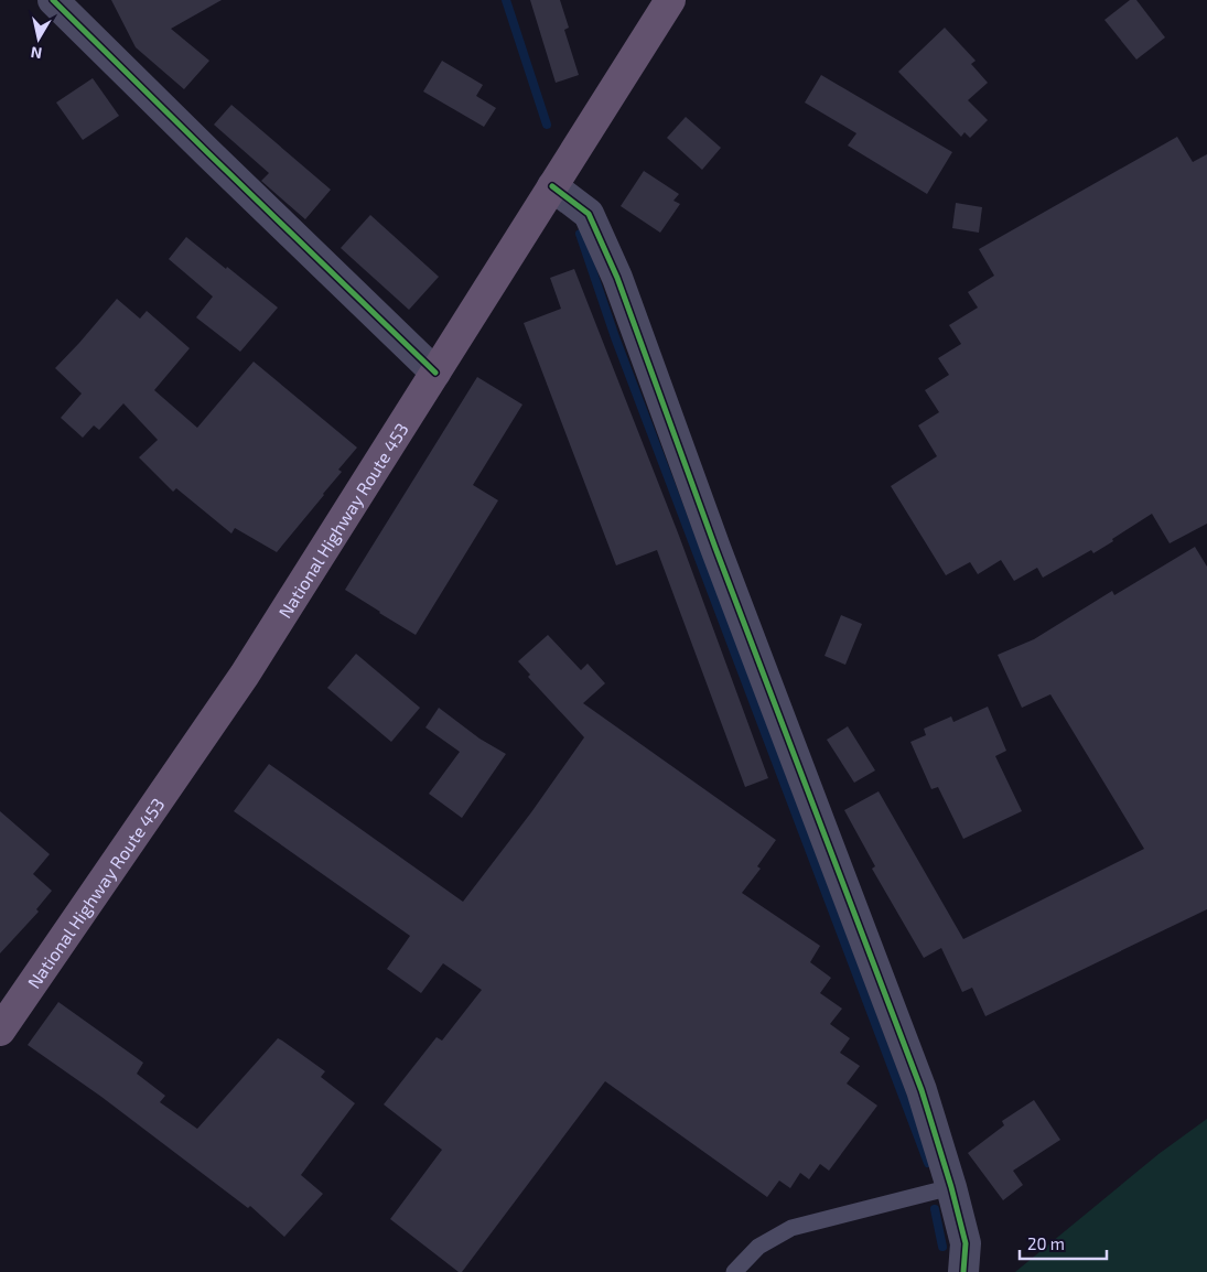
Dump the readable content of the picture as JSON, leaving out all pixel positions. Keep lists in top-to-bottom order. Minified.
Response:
{"streets":{"highway":["National Highway Route 453"]},"scale_bar":"20 m","north":"bottom"}
